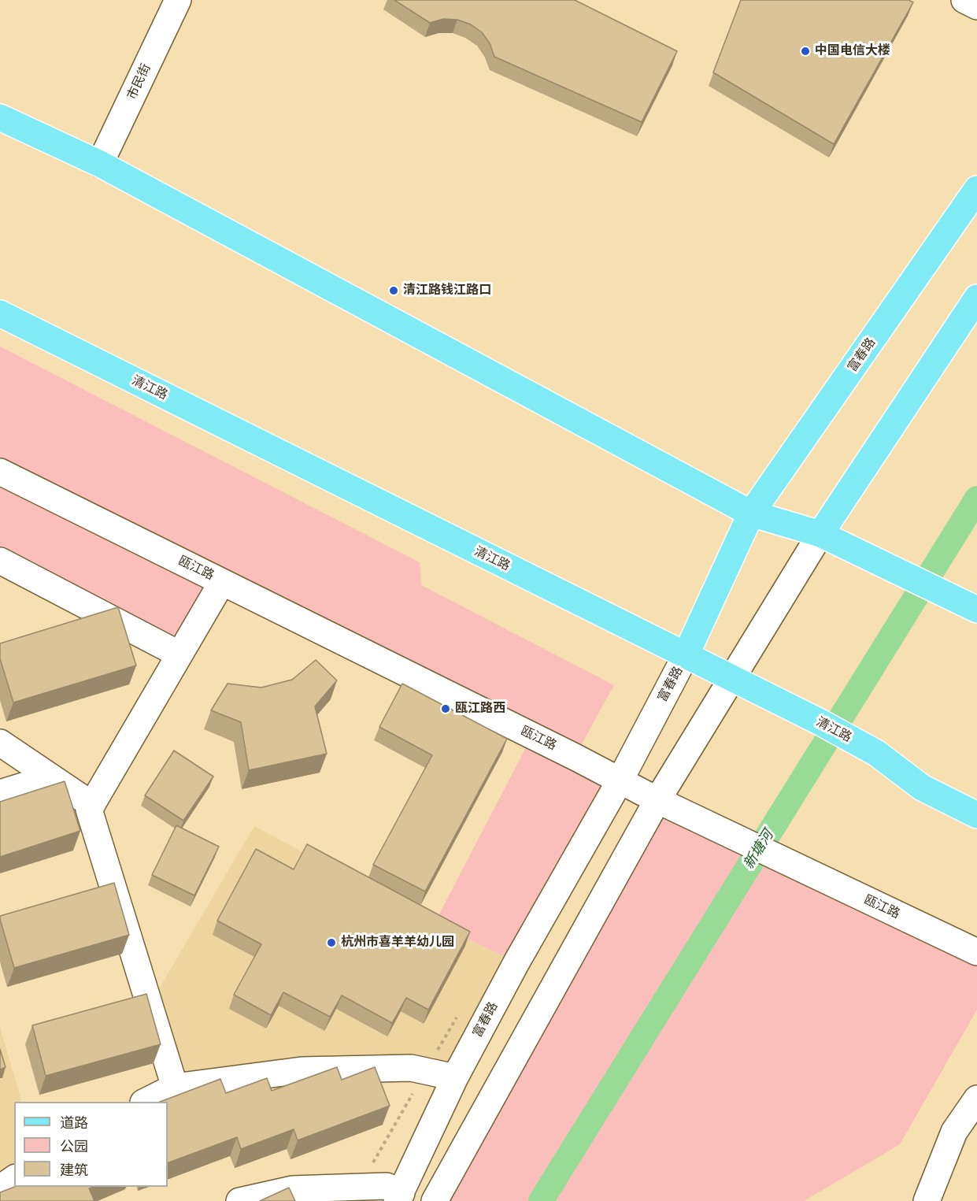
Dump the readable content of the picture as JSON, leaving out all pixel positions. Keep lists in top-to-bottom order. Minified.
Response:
{"streets":{"main road":["富春路","清江路"],"street":["市民街","瓯江路"]},"crossings":[["富春路","清江路"],["富春路","瓯江路"]],"water":["新塘河"],"places":["中国电信大楼","清江路钱江路口","瓯江路西","杭州市喜羊羊幼儿园"],"legend":["道路","公园","建筑"]}
